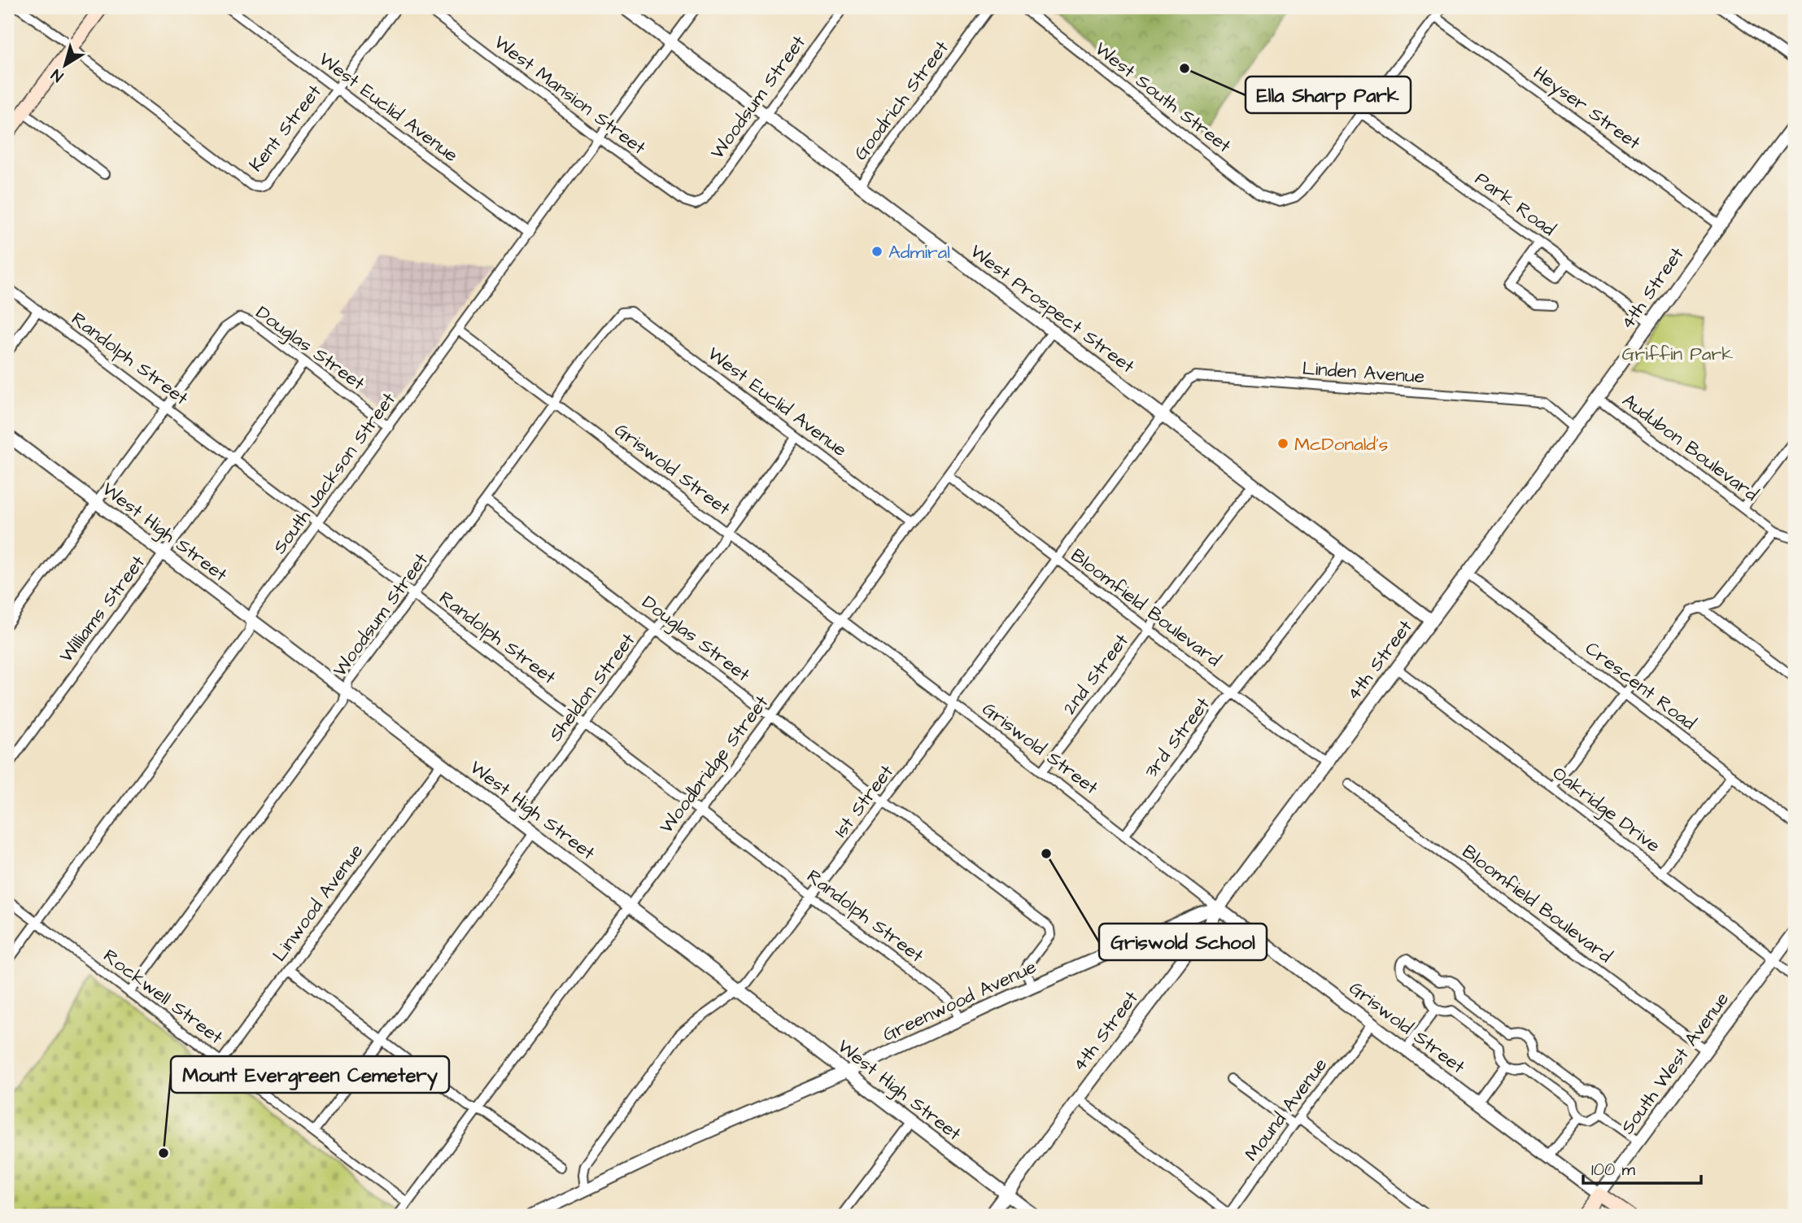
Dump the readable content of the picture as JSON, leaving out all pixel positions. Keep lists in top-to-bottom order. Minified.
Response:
{"streets":{"main road":["South West Avenue"],"street":["West Mansion Street","Woodsum Street","West South Street","Goodrich Street","West Euclid Avenue","Heyser Street","Kent Street","Park Road","4th Street","West Prospect Street","Douglas Street","Randolph Street","Linden Avenue","Audubon Boulevard","Griswold Street","South Jackson Street","West High Street","Bloomfield Boulevard","Williams Street","2nd Street","Crescent Road","Sheldon Street","3rd Street","Woodbridge Street","1st Street","Oakridge Drive","Linwood Avenue","Rockwell Street","Greenwood Avenue","Mound Avenue"]},"crossings":[["West Mansion Street","Woodsum Street"],["West Mansion Street","South Jackson Street"],["Woodsum Street","West Euclid Avenue"],["Woodsum Street","West Prospect Street"],["Woodsum Street","Douglas Street"],["Woodsum Street","Randolph Street"],["Woodsum Street","Griswold Street"],["Woodsum Street","West High Street"],["Woodsum Street","Rockwell Street"],["West South Street","Park Road"],["Goodrich Street","West Prospect Street"],["West Euclid Avenue","Kent Street"],["West Euclid Avenue","South Jackson Street"],["West Euclid Avenue","Sheldon Street"],["West Euclid Avenue","Woodbridge Street"],["Heyser Street","4th Street"],["Park Road","4th Street"],["4th Street","West Prospect Street"],["4th Street","Linden Avenue"],["4th Street","Audubon Boulevard"],["4th Street","Griswold Street"],["4th Street","West High Street"],["4th Street","Bloomfield Boulevard"],["4th Street","Crescent Road"],["4th Street","Oakridge Drive"],["4th Street","Greenwood Avenue"],["West Prospect Street","Linden Avenue"],["West Prospect Street","South Jackson Street"],["West Prospect Street","2nd Street"],["West Prospect Street","3rd Street"],["West Prospect Street","Woodbridge Street"],["West Prospect Street","1st Street"],["Douglas Street","Randolph Street"],["Douglas Street","South Jackson Street"],["Douglas Street","Williams Street"],["Douglas Street","Sheldon Street"],["Douglas Street","Woodbridge Street"],["Douglas Street","1st Street"],["Douglas Street","Greenwood Avenue"],["Randolph Street","South Jackson Street"],["Randolph Street","Williams Street"],["Randolph Street","Sheldon Street"],["Randolph Street","Woodbridge Street"],["Randolph Street","1st Street"],["Randolph Street","Greenwood Avenue"],["Linden Avenue","1st Street"],["Griswold Street","South Jackson Street"],["Griswold Street","2nd Street"],["Griswold Street","Sheldon Street"],["Griswold Street","3rd Street"],["Griswold Street","Woodbridge Street"],["Griswold Street","1st Street"],["Griswold Street","Greenwood Avenue"],["Griswold Street","South West Avenue"],["Griswold Street","Mound Avenue"],["South Jackson Street","West High Street"],["South Jackson Street","Rockwell Street"],["West High Street","Williams Street"],["West High Street","Sheldon Street"],["West High Street","Woodbridge Street"],["West High Street","1st Street"],["West High Street","Linwood Avenue"],["West High Street","Greenwood Avenue"],["Bloomfield Boulevard","2nd Street"],["Bloomfield Boulevard","3rd Street"],["Bloomfield Boulevard","Woodbridge Street"],["Bloomfield Boulevard","1st Street"],["Bloomfield Boulevard","South West Avenue"],["Woodbridge Street","Rockwell Street"],["1st Street","Greenwood Avenue"],["Oakridge Drive","South West Avenue"],["Linwood Avenue","Rockwell Street"]],"parks":["Griffin Park"],"places":["Ella Sharp Park","Admiral","McDonald's","Griswold School","Mount Evergreen Cemetery"],"scale_bar":"100 m","north":"bottom left"}
